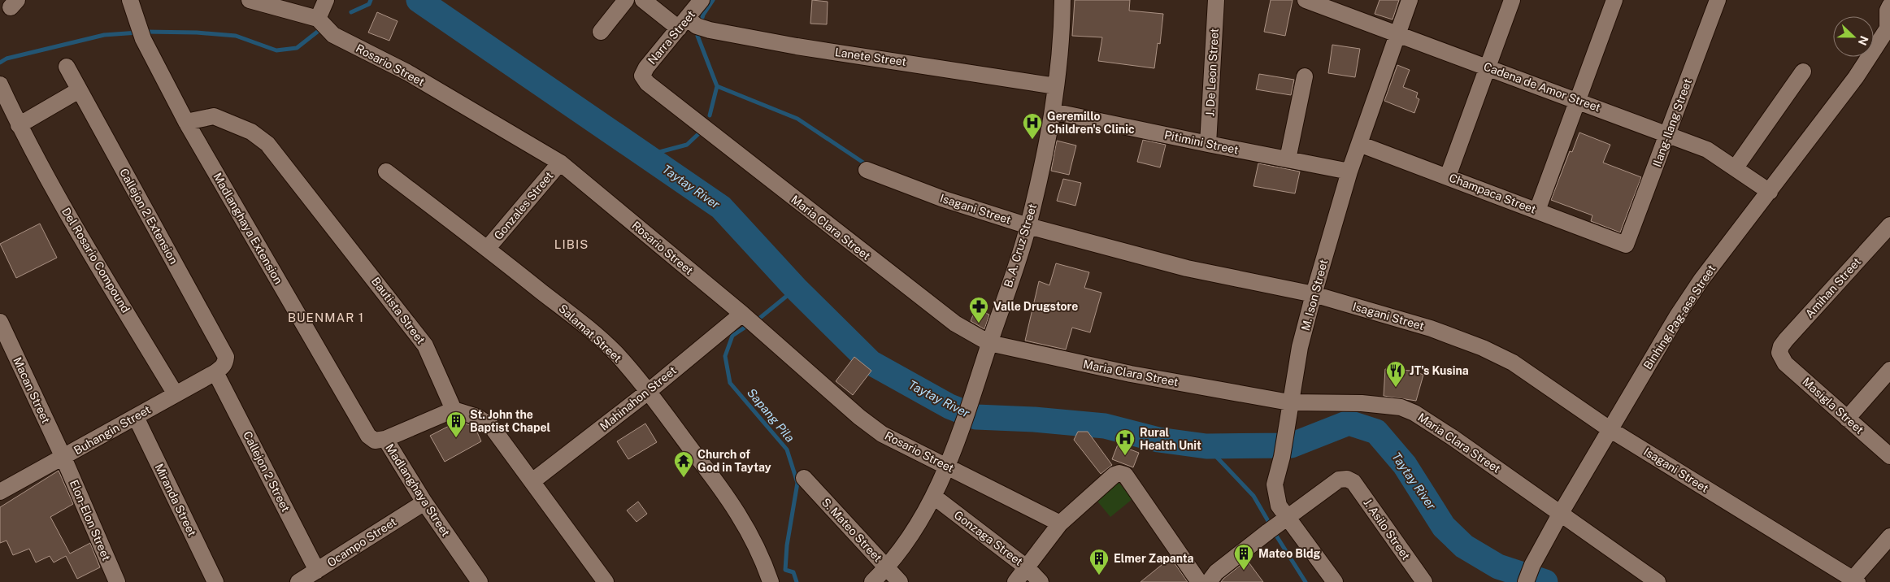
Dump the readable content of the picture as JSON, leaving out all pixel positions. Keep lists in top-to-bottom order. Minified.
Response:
{"streets":{"street":["Narra Street","Lanete Street","Rosario Street","J. De Leon Street","Cadena de Amor Street","Ilang-Ilang Street","Pitimini Street","Champaca Street","Gonzales Street","Isagani Street","Callejon 2 Extension","Maria Clara Street","Madlanghaya Extension","B. A. Cruz Street","Del Rosario Compound","Amihan Street","M. Ison Street","Bautista Street","Binhing Pag-asa Street","Salamat Street","Macan Street","Mahinahon Street","Masigla Street","Buhangin Street","Callejon 2 Street","Madlanghaya Street","Miranda Street","Elon-Elon Street","J. Asilo Street","S. Mateo Street","Gonzaga Street","Ocampo Street"]},"crossings":[["Narra Street","Lanete Street"],["Narra Street","Maria Clara Street"],["Lanete Street","B. A. Cruz Street"],["Rosario Street","Gonzales Street"],["Rosario Street","B. A. Cruz Street"],["Rosario Street","Mahinahon Street"],["J. De Leon Street","Pitimini Street"],["Cadena de Amor Street","Ilang-Ilang Street"],["Cadena de Amor Street","M. Ison Street"],["Cadena de Amor Street","Binhing Pag-asa Street"],["Ilang-Ilang Street","Champaca Street"],["Pitimini Street","B. A. Cruz Street"],["Pitimini Street","M. Ison Street"],["Champaca Street","M. Ison Street"],["Gonzales Street","Salamat Street"],["Isagani Street","B. A. Cruz Street"],["Isagani Street","M. Ison Street"],["Isagani Street","Binhing Pag-asa Street"],["Callejon 2 Extension","Buhangin Street"],["Callejon 2 Extension","Callejon 2 Street"],["Maria Clara Street","B. A. Cruz Street"],["Maria Clara Street","M. Ison Street"],["Maria Clara Street","Binhing Pag-asa Street"],["Madlanghaya Extension","Bautista Street"],["Madlanghaya Extension","Madlanghaya Street"],["B. A. Cruz Street","S. Mateo Street"],["B. A. Cruz Street","Gonzaga Street"],["Del Rosario Compound","Buhangin Street"],["Amihan Street","Masigla Street"],["M. Ison Street","J. Asilo Street"],["Bautista Street","Madlanghaya Street"],["Salamat Street","Mahinahon Street"],["Macan Street","Buhangin Street"],["Macan Street","Elon-Elon Street"],["Buhangin Street","Callejon 2 Street"],["Buhangin Street","Miranda Street"],["Buhangin Street","Elon-Elon Street"],["Callejon 2 Street","Ocampo Street"],["Madlanghaya Street","Ocampo Street"]],"districts":["LIBIS","BUENMAR 1"],"water":["Taytay River","Sapang Pila"],"places":{"hospital":["Geremillo Children's Clinic","Rural Health Unit"],"pharmacy":["Valle Drugstore"],"restaurant":["JT's Kusina"],"building":["St. John the Baptist Chapel","Mateo Bldg","Elmer Zapanta"],"temple":["Church of God in Taytay"]},"north":"right"}
